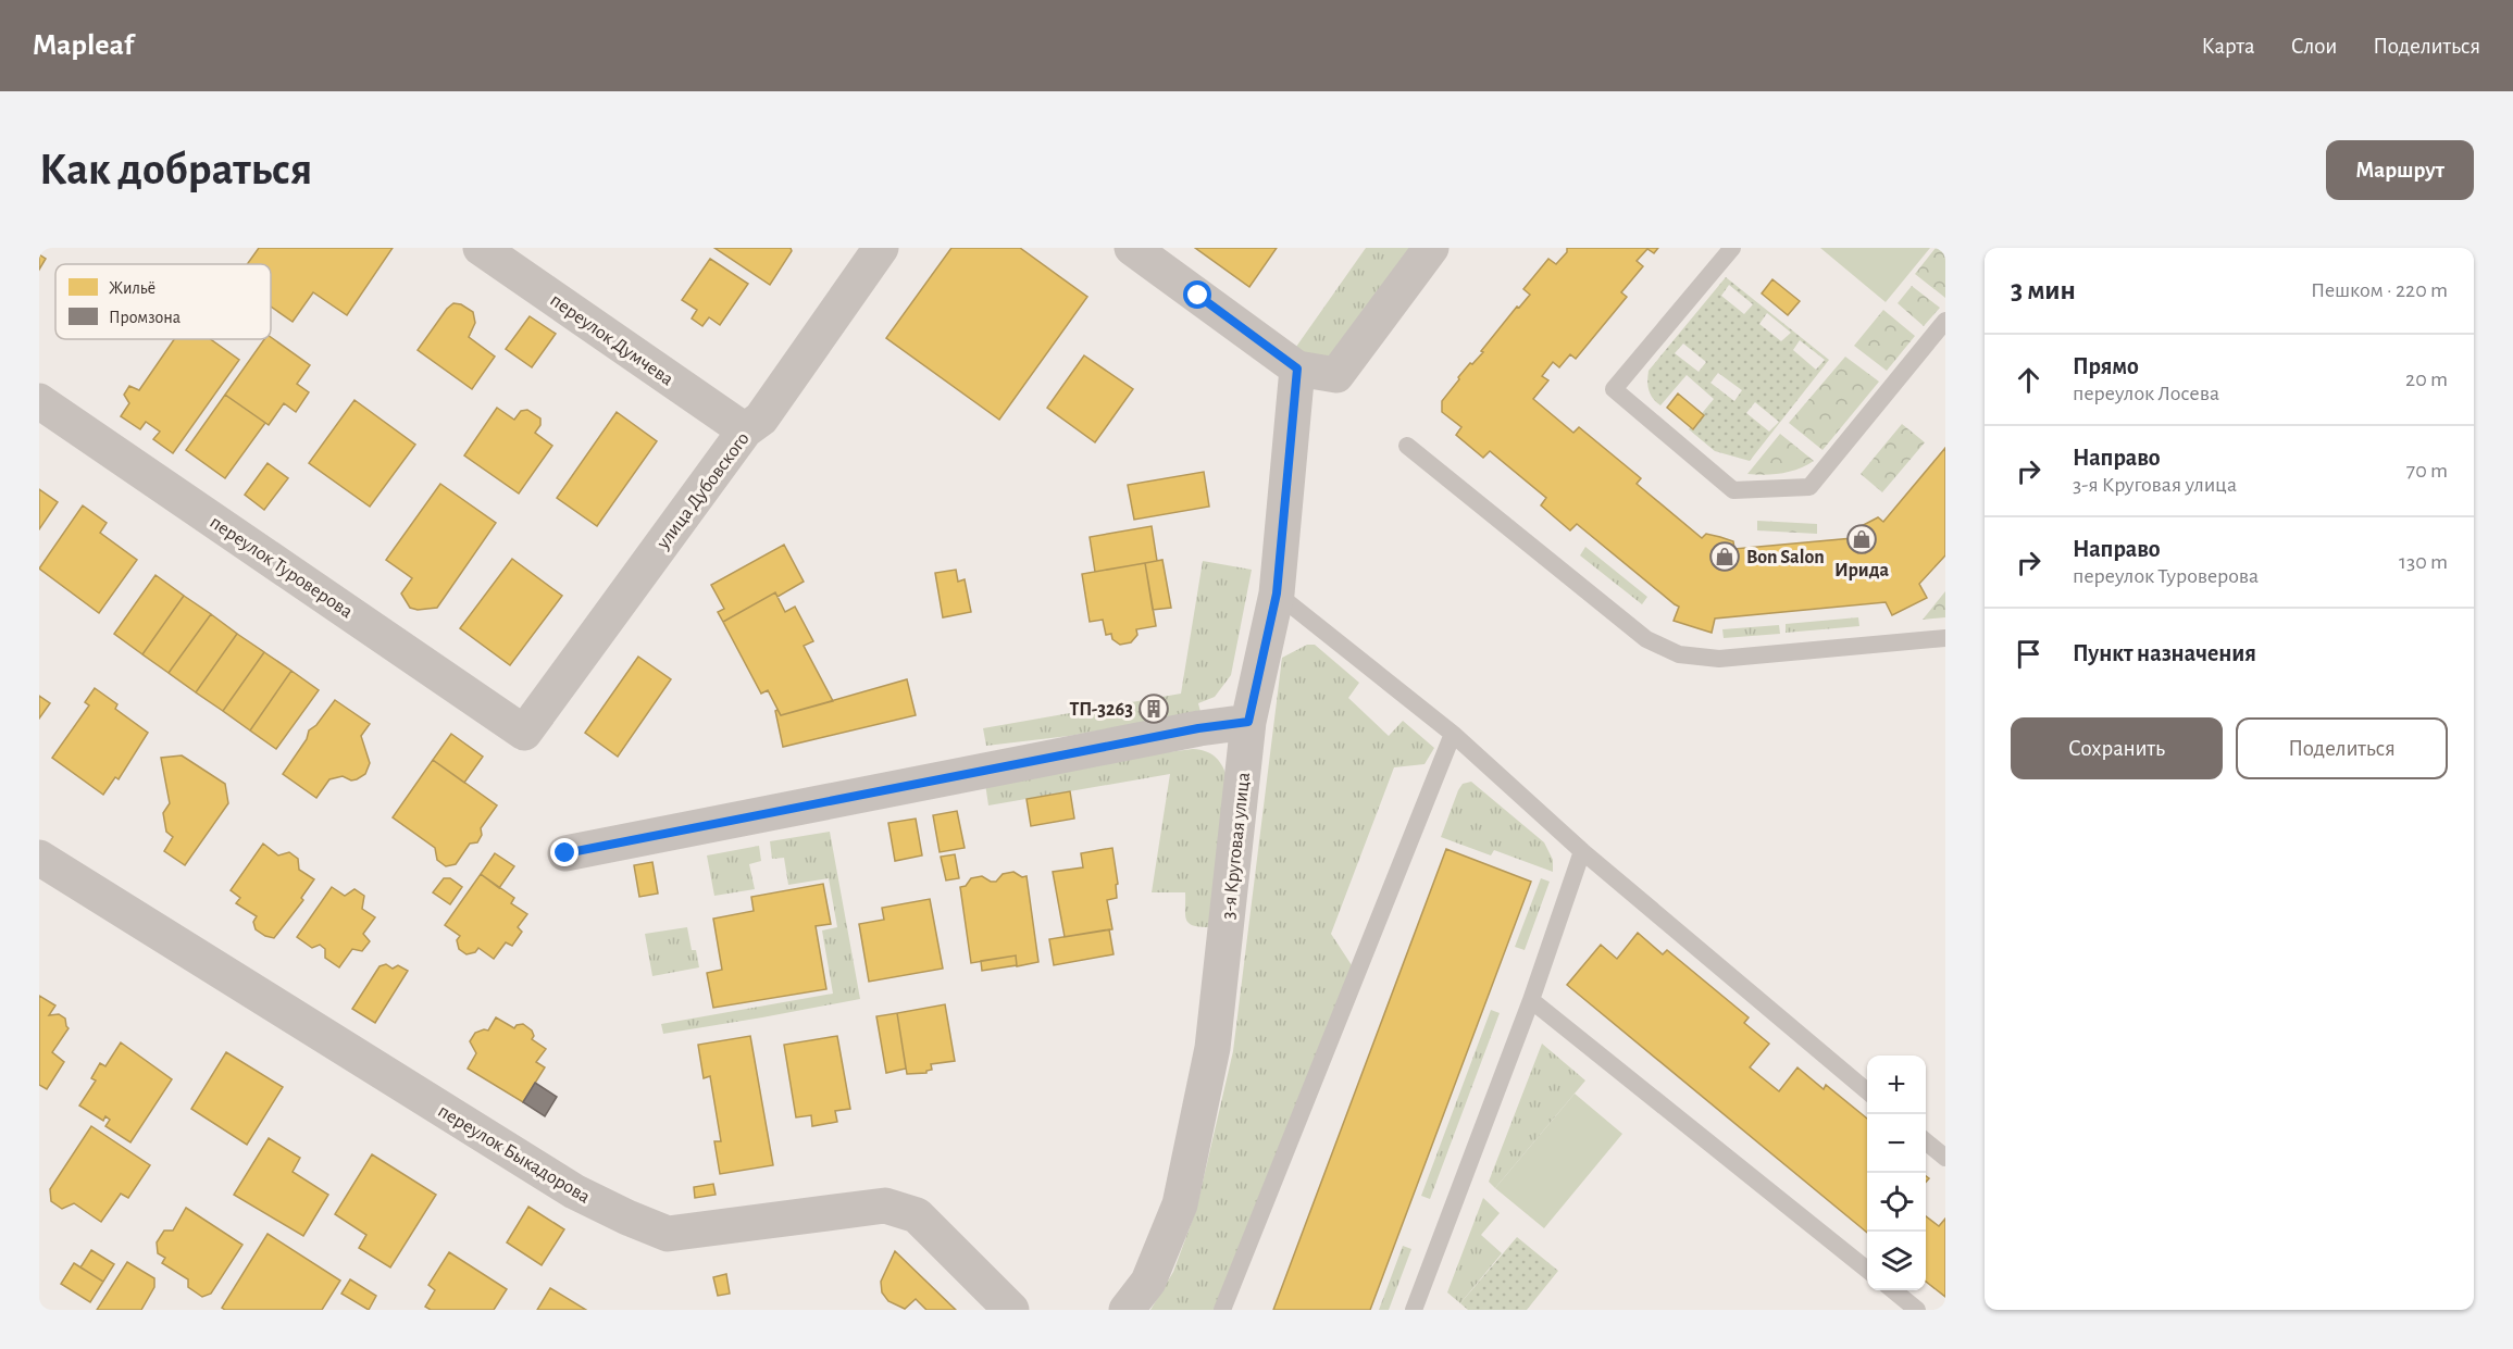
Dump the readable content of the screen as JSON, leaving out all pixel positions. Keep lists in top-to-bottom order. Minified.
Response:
{"streets":{"street":["переулок Думчева","улица Дубовского","переулок Туроверова","3-я Круговая улица","переулок Быкадорова"]},"crossings":[["переулок Думчева","улица Дубовского"],["улица Дубовского","переулок Туроверова"]],"places":{"shop":["Ирида","Bon Salon"],"building":["ТП-3263"]},"legend":["Жильё","Промзона"],"page":{"header":"Mapleaf","nav":["Карта","Слои","Поделиться"],"buttons":["Маршрут",["Сохранить","Поделиться"]],"title":"Как добраться","heading":["3 мин","Пешком · 220 m"],"list":[["Прямо","переулок Лосева","20 m"],["Направо","3-я Круговая улица","70 m"],["Направо","переулок Туроверова","130 m"],"Пункт назначения"],"map_buttons":["+","−"]}}
